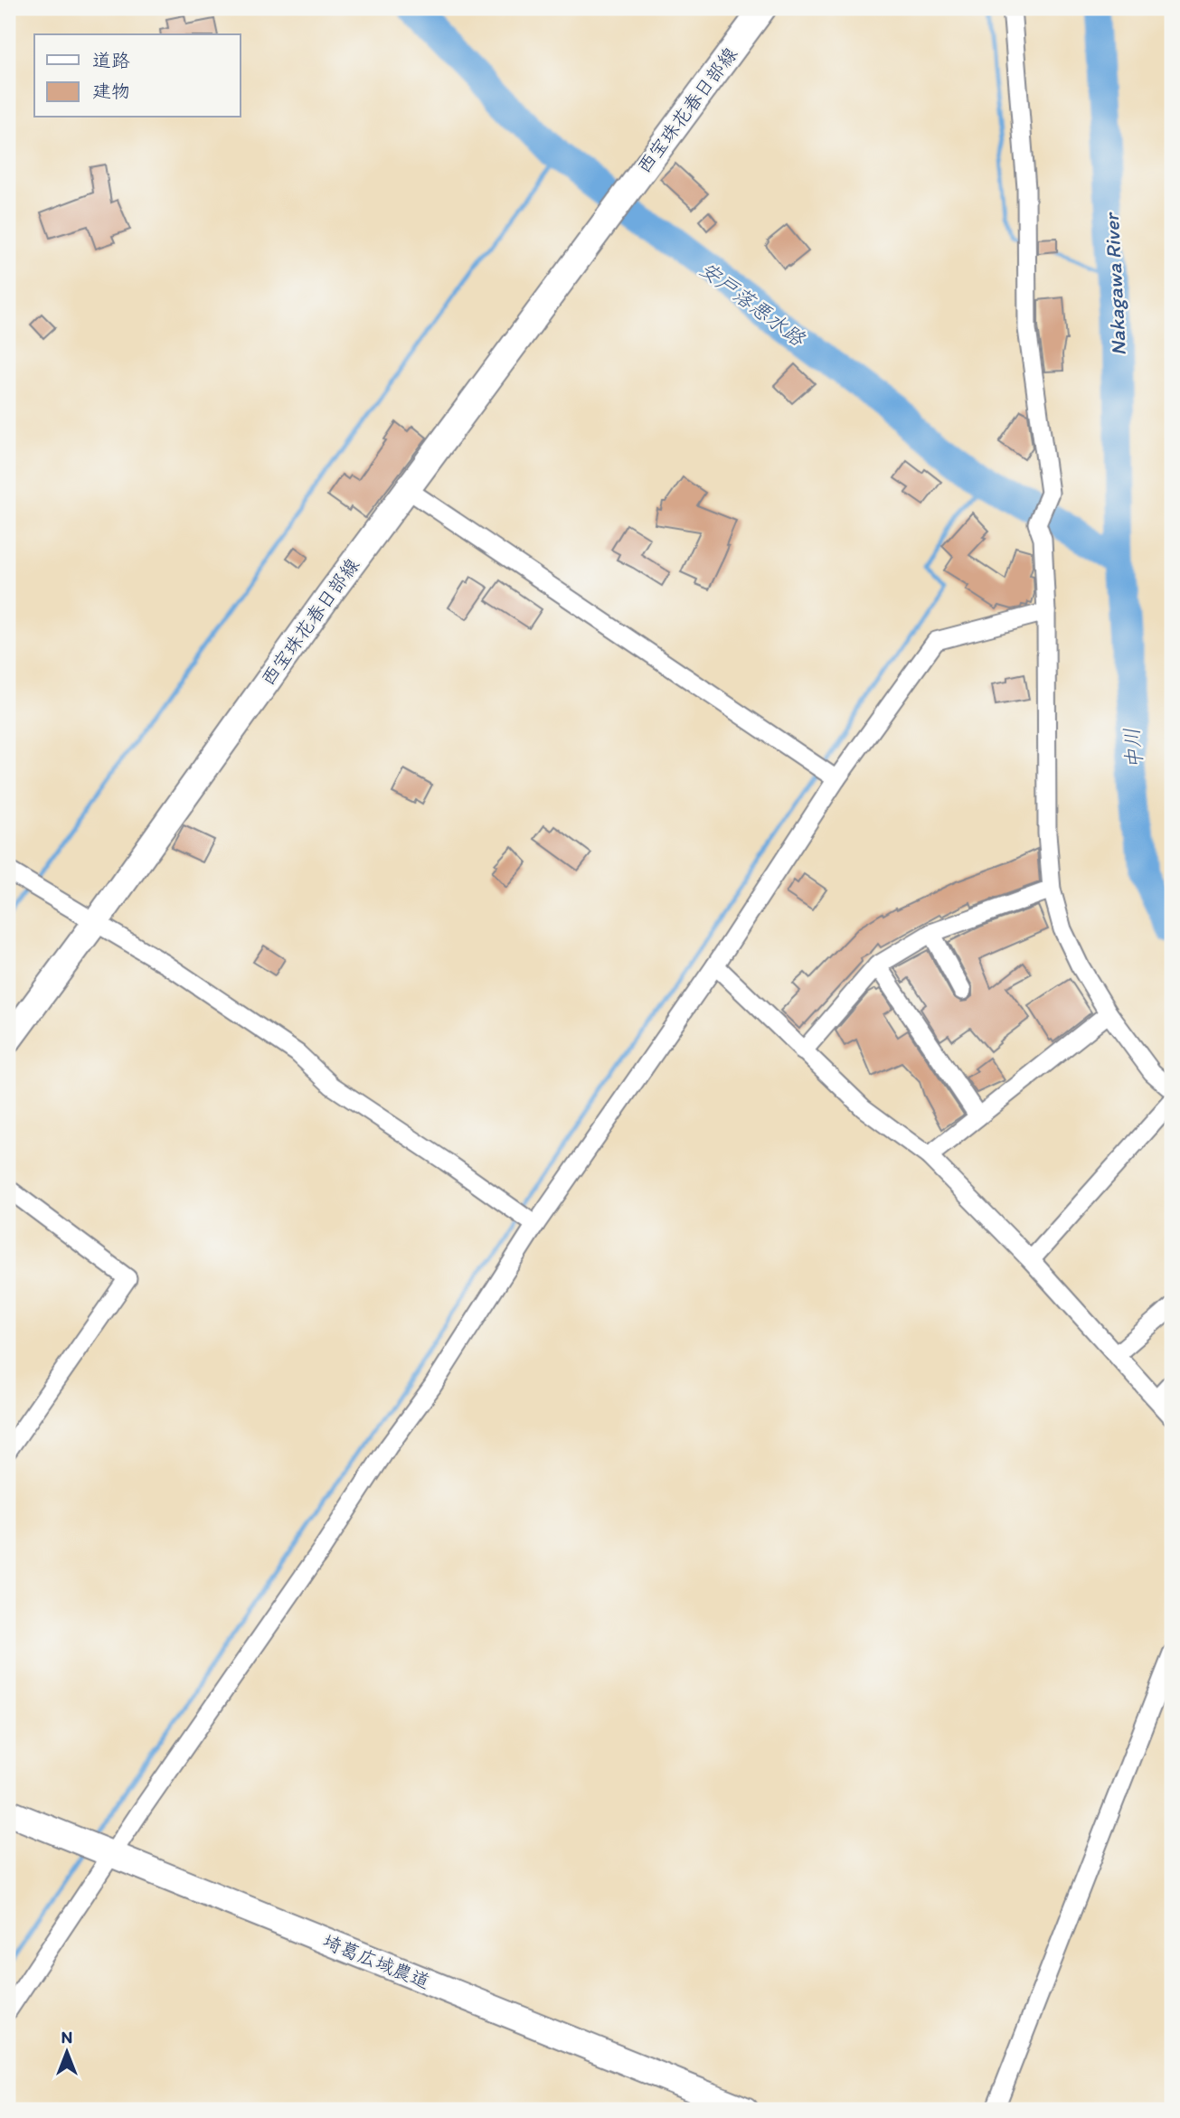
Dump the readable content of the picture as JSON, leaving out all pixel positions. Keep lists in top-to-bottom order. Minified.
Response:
{"streets":{"main road":["西宝珠花春日部線","埼葛広域農道"]},"water":["Nakagawa River","安戸落悪水路","中川"],"legend":["道路","建物"],"north":"top"}
